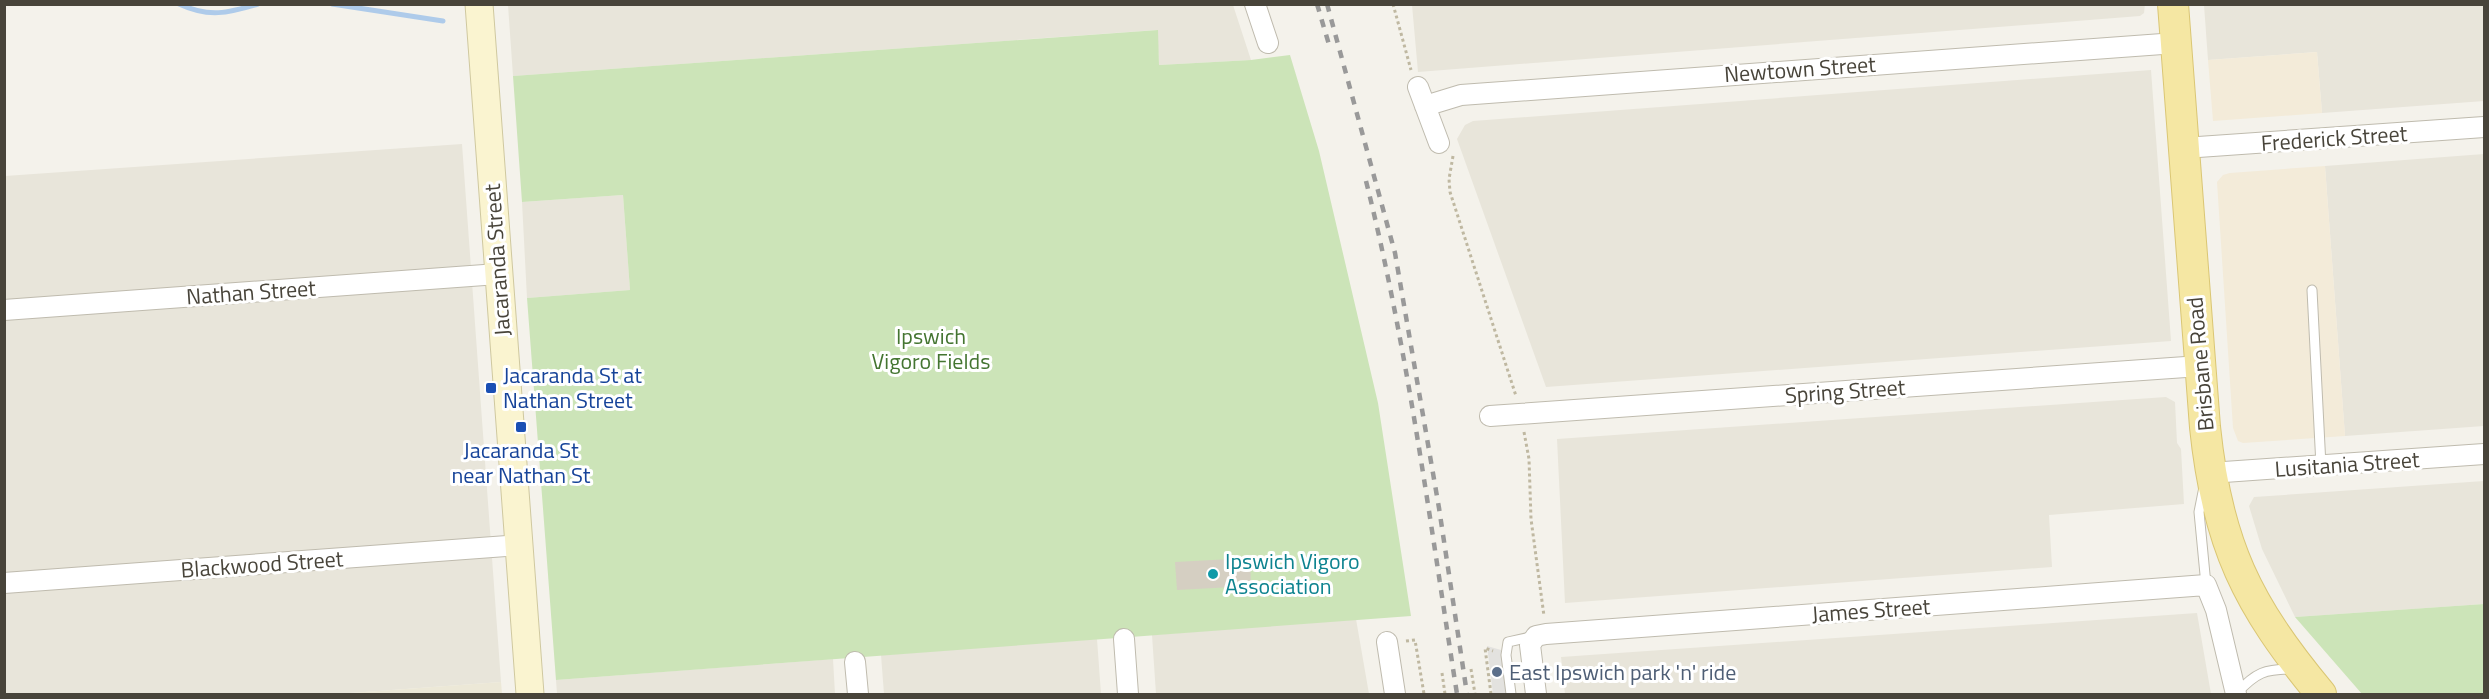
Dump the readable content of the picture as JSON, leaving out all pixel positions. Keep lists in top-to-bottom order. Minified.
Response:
{"streets":{"main road":["Brisbane Road"],"street":["Newtown Street","Frederick Street","Jacaranda Street","Nathan Street","Spring Street","Lusitania Street","Blackwood Street","James Street"]},"crossings":[["Newtown Street","Brisbane Road"],["Frederick Street","Brisbane Road"],["Jacaranda Street","Nathan Street"],["Jacaranda Street","Blackwood Street"],["Brisbane Road","Spring Street"],["Brisbane Road","Lusitania Street"]],"parks":["Ipswich Vigoro Fields"],"places":{"transit":["Jacaranda St at Nathan Street","Jacaranda St near Nathan St"],"other":["Ipswich Vigoro Association","East Ipswich park 'n' ride"]}}
